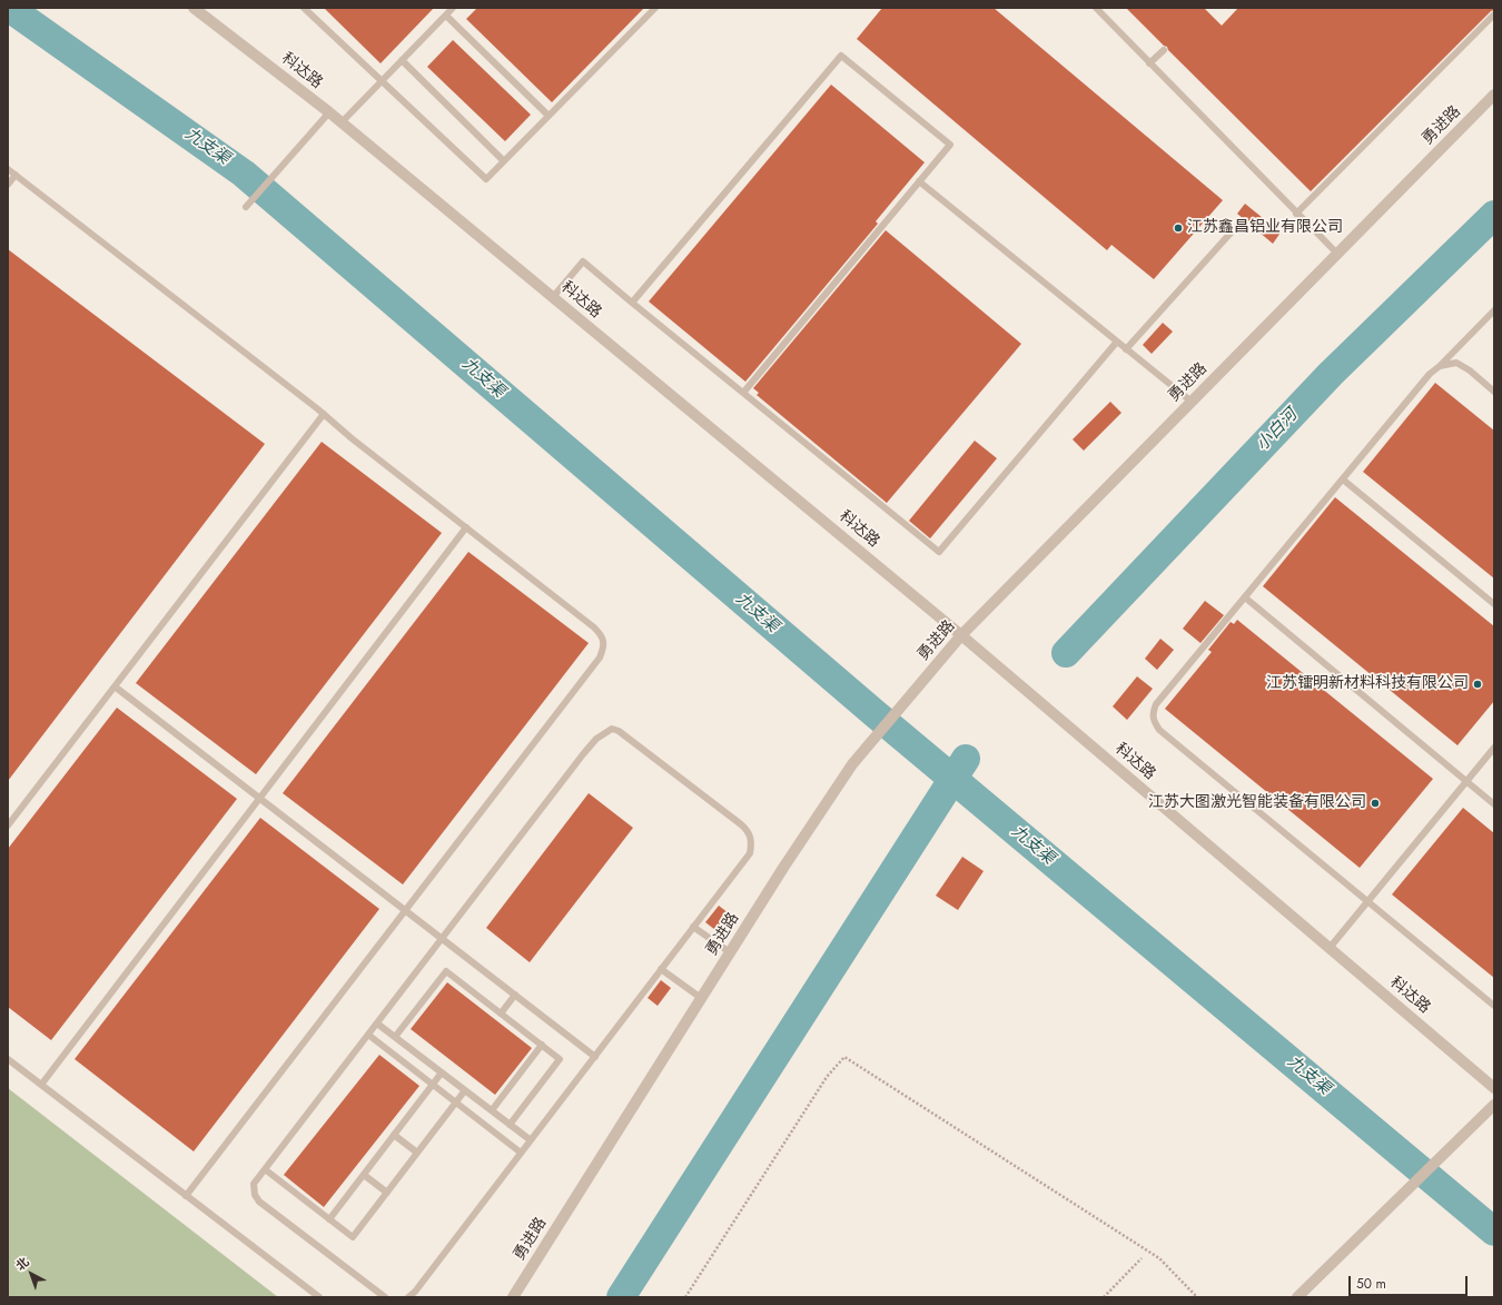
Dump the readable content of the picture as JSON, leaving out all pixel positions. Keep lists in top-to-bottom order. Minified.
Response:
{"streets":{"street":["科达路","勇进路"]},"crossings":[["科达路","勇进路"]],"water":["九支渠","小白河"],"places":["江苏鑫昌铝业有限公司","江苏镭明新材料科技有限公司","江苏大图激光智能装备有限公司"],"scale_bar":"50 m","north":"top left"}
